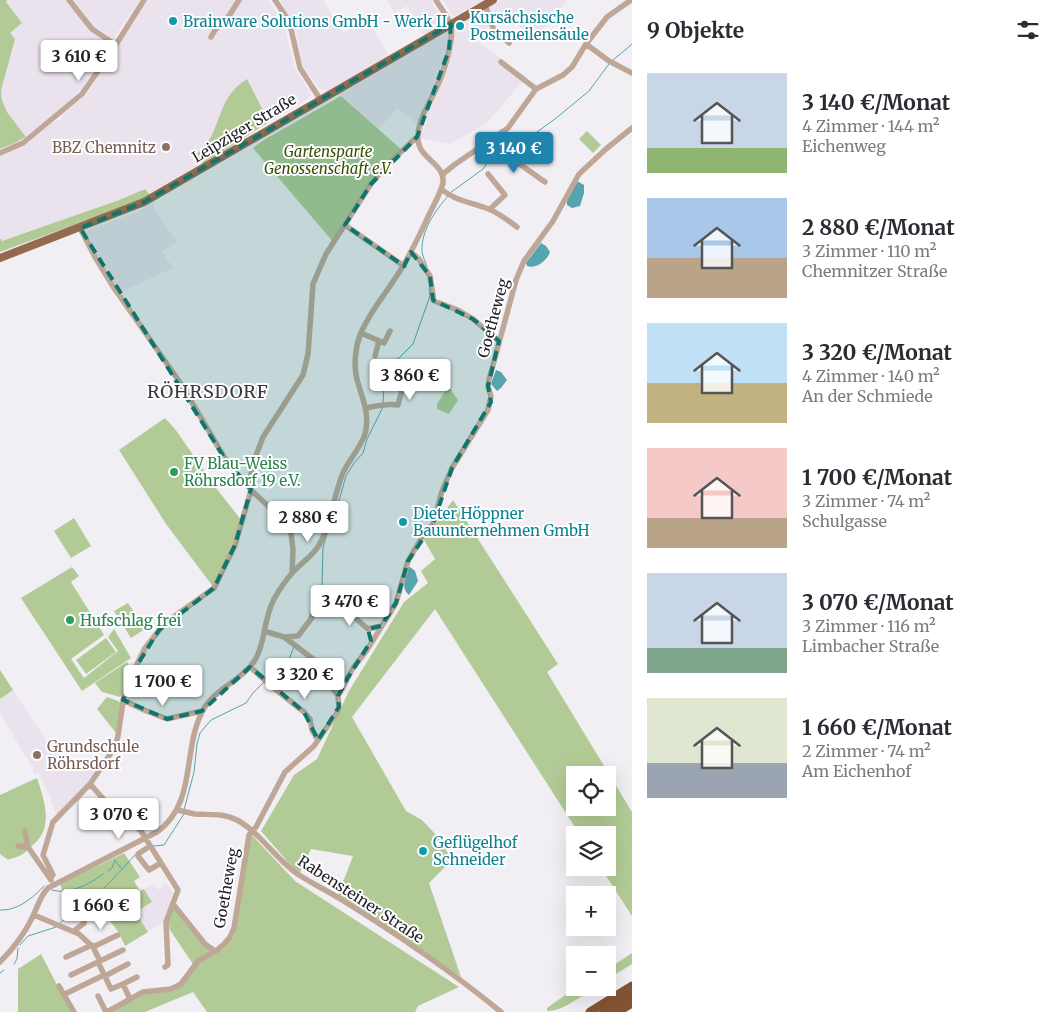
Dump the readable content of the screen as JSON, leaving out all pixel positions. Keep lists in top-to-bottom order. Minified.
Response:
{"streets":{"main road":["Leipziger Straße"],"street":["Goetheweg","Rabensteiner Straße"]},"crossings":[["Goetheweg","Rabensteiner Straße"]],"districts":["RÖHRSDORF"],"parks":["Gartensparte Genossenschaft e.V."],"places":["Brainware Solutions GmbH - Werk II","Kursächsische Postmeilensäule","BBZ Chemnitz","FV Blau-Weiss Röhrsdorf 19 e.V.","Dieter Höppner Bauunternehmen GmbH","Hufschlag frei","Grundschule Röhrsdorf","Geflügelhof Schneider"],"page":{"heading":"9 Objekte","price":["3 610 €","3 140 €","3 860 €","2 880 €","3 470 €","3 320 €","1 700 €","3 070 €","1 660 €"],"list":[{"name":"3 140 €/Monat","note":"4 Zimmer · 144 m² · Eichenweg"},{"name":"2 880 €/Monat","note":"3 Zimmer · 110 m² · Chemnitzer Straße"},{"name":"3 320 €/Monat","note":"4 Zimmer · 140 m² · An der Schmiede"},{"name":"1 700 €/Monat","note":"3 Zimmer · 74 m² · Schulgasse"},{"name":"3 070 €/Monat","note":"3 Zimmer · 116 m² · Limbacher Straße"},{"name":"1 660 €/Monat","note":"2 Zimmer · 74 m² · Am Eichenhof"}],"map_buttons":["+","−"]}}
